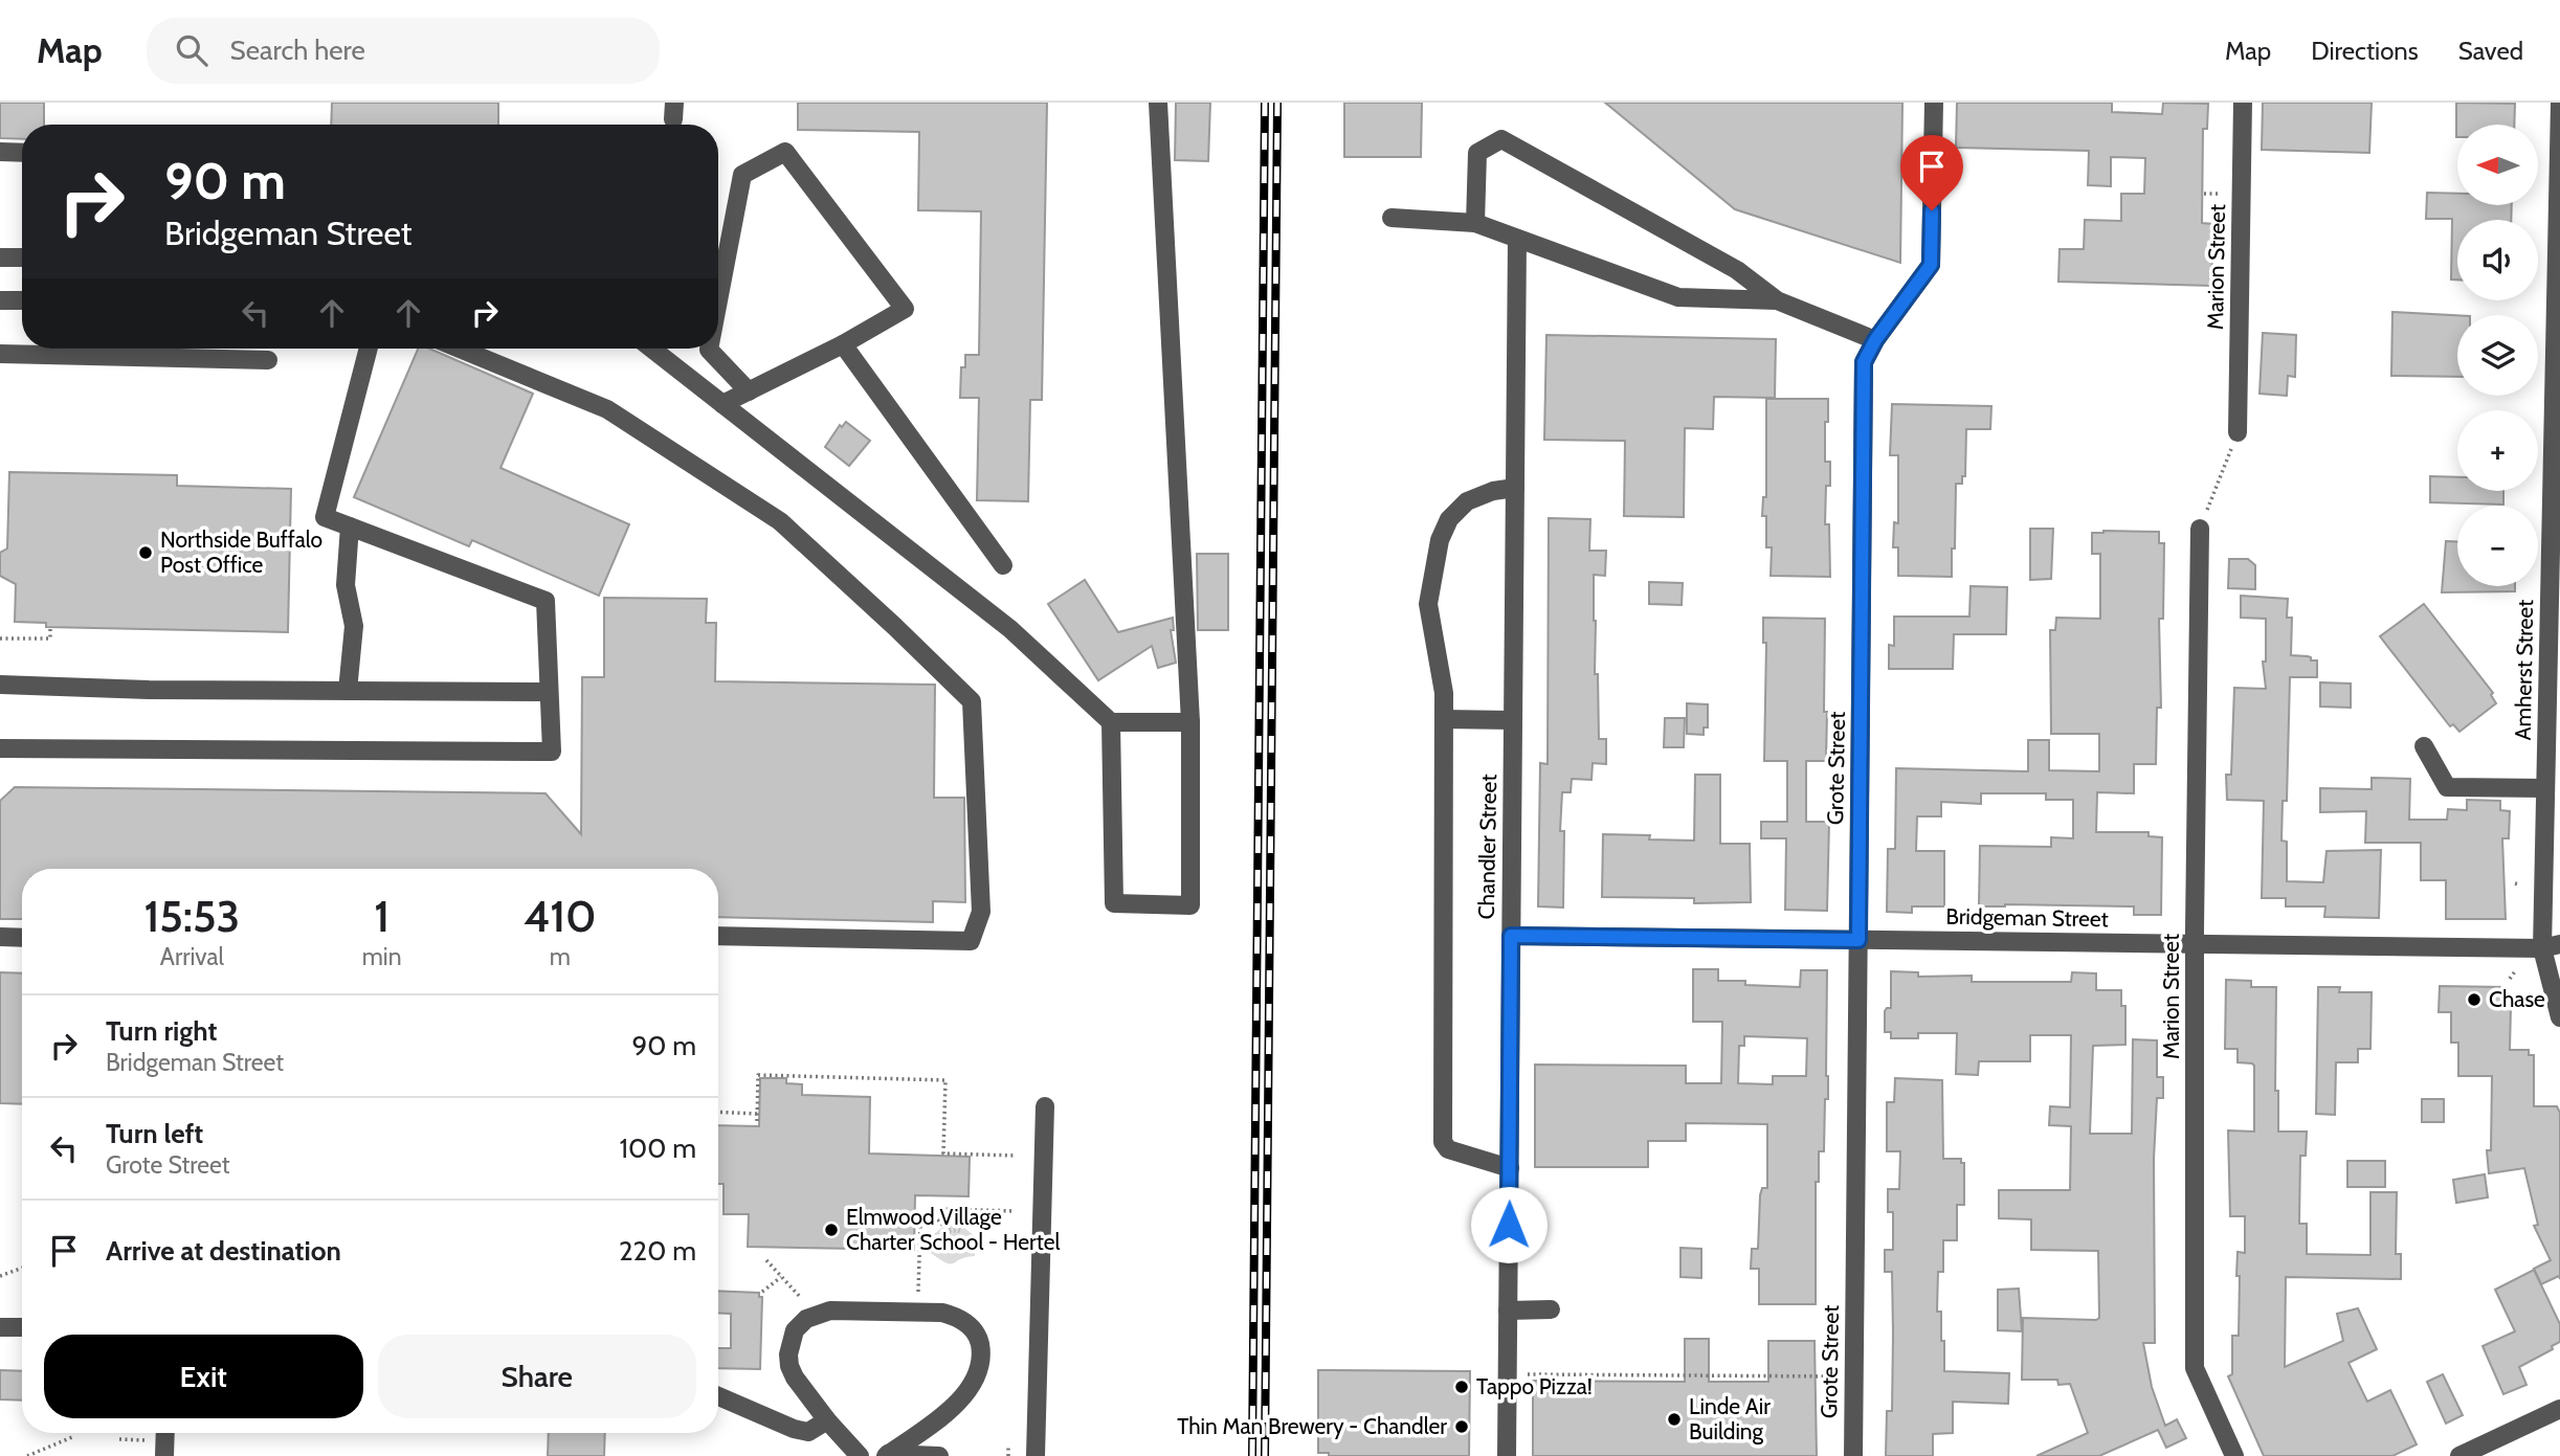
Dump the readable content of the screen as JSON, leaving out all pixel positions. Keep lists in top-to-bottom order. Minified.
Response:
{"streets":{"street":["Marion Street","Amherst Street","Grote Street","Chandler Street","Bridgeman Street"]},"crossings":[["Marion Street","Bridgeman Street"],["Amherst Street","Bridgeman Street"],["Grote Street","Bridgeman Street"],["Chandler Street","Bridgeman Street"]],"places":["Northside Buffalo Post Office","Chase","Elmwood Village Charter School - Hertel","Tappo Pizza!","Linde Air Building","Thin Man Brewery - Chandler"],"north":"left","page":{"header":"Map","search":"Search here","nav":["Map","Directions","Saved"],"map_buttons":["+","−"],"turn":["90 m","Bridgeman Street"],"eta":["15:53","Arrival","1","min","410","m"],"list":[{"name":"Turn right","note":"Bridgeman Street","value":"90 m"},{"name":"Turn left","note":"Grote Street","value":"100 m"},{"name":"Arrive at destination","value":"220 m"}],"buttons":["Exit","Share"]}}
